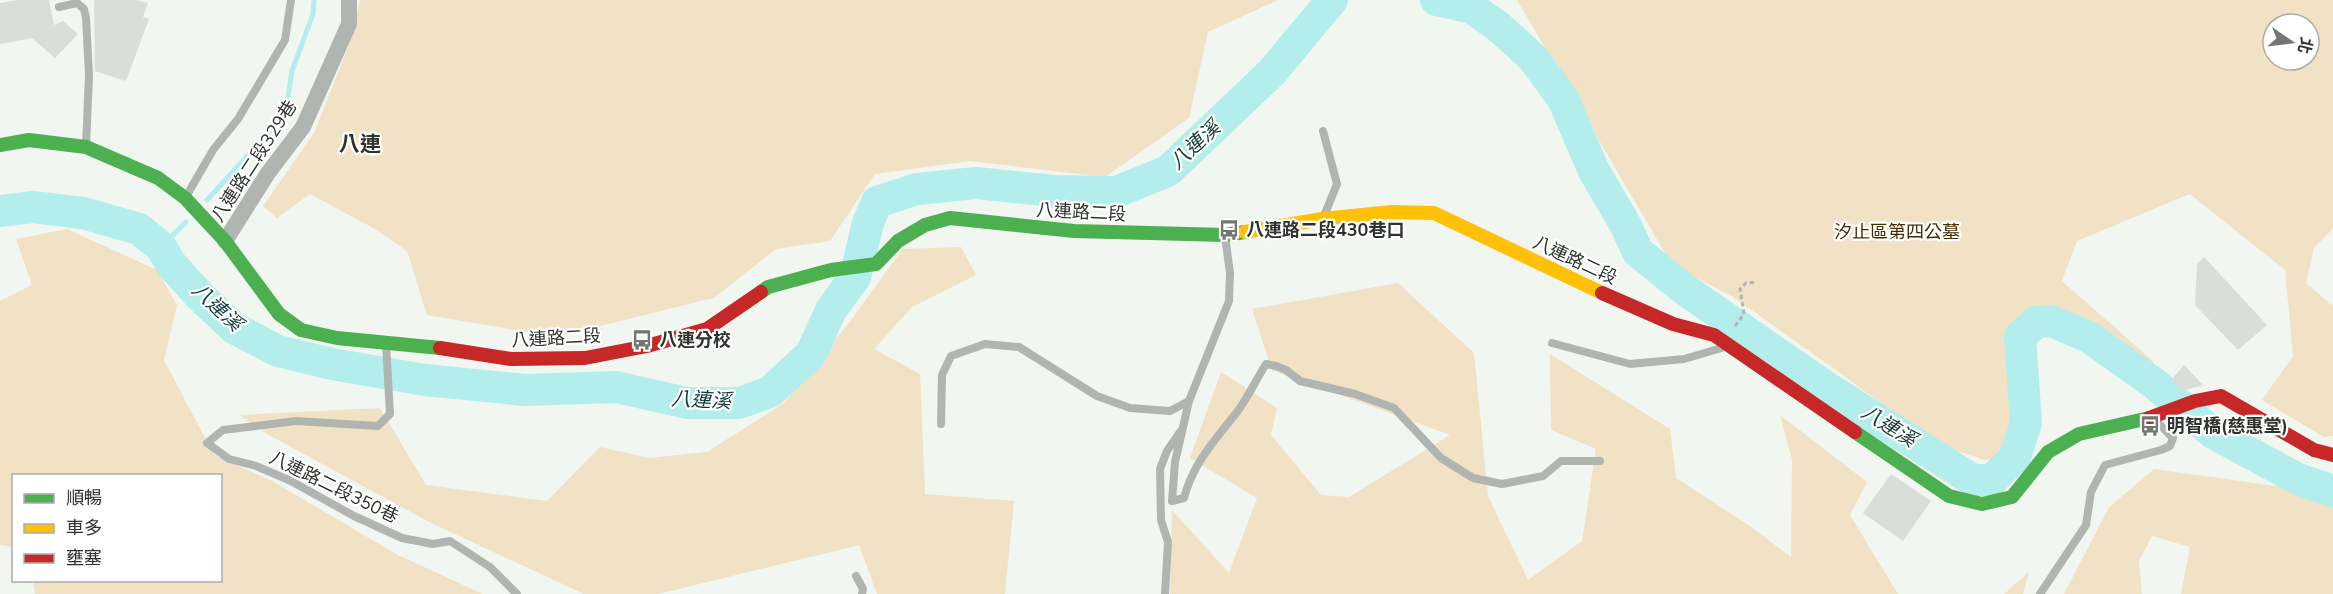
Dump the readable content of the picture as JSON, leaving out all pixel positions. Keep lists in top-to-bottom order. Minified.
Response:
{"streets":{"street":["八連路二段329巷","八連路二段"],"lane":["八連路二段350巷"]},"crossings":[["八連路二段329巷","八連路二段"],["八連路二段","八連路二段350巷"]],"districts":["八連"],"water":["八連溪"],"parks":["汐止區第四公墓"],"places":{"bus stop":["八連路二段430巷口","八連分校","明智橋(慈惠堂)"]},"legend":["順暢","車多","壅塞"],"north":"right"}
